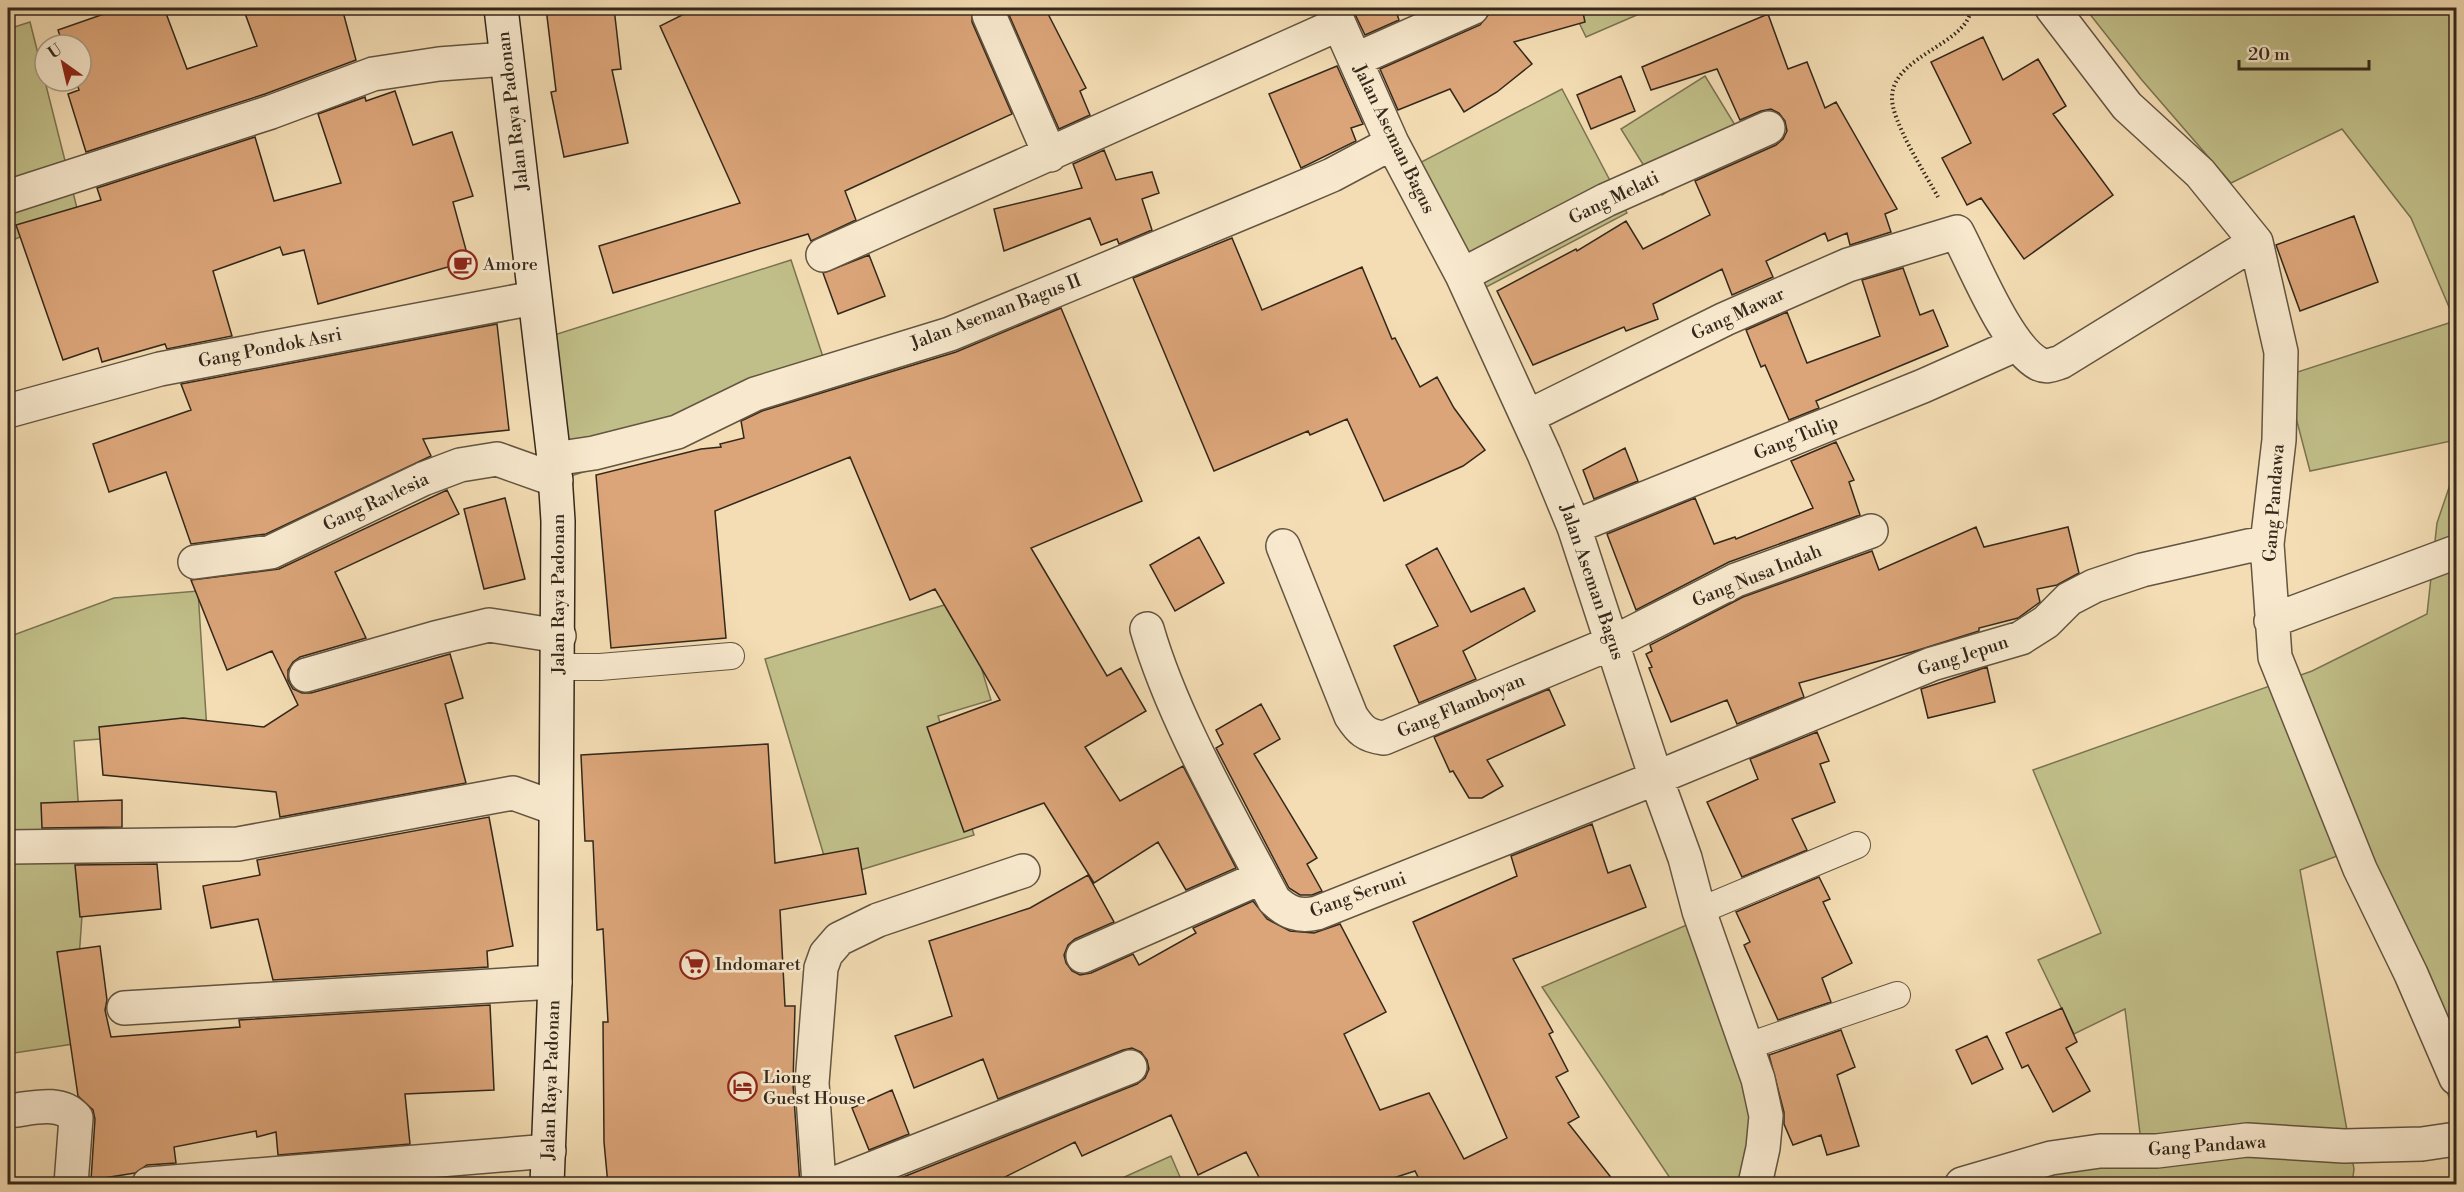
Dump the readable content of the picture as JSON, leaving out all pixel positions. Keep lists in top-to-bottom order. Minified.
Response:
{"streets":{"street":["Jalan Raya Padonan","Jalan Aseman Bagus","Gang Melati","Jalan Aseman Bagus II","Gang Mawar","Gang Pondok Asri","Gang Tulip","Gang Ravlesia","Gang Pandawa","Gang Nusa Indah","Gang Jepun","Gang Flamboyan","Gang Seruni"]},"crossings":[["Jalan Raya Padonan","Jalan Aseman Bagus II"],["Jalan Raya Padonan","Gang Pondok Asri"],["Jalan Raya Padonan","Gang Ravlesia"],["Jalan Aseman Bagus","Gang Melati"],["Jalan Aseman Bagus","Jalan Aseman Bagus II"],["Jalan Aseman Bagus","Gang Mawar"],["Jalan Aseman Bagus","Gang Tulip"],["Jalan Aseman Bagus","Gang Nusa Indah"],["Jalan Aseman Bagus","Gang Jepun"],["Jalan Aseman Bagus","Gang Flamboyan"],["Jalan Aseman Bagus","Gang Seruni"],["Jalan Aseman Bagus II","Gang Ravlesia"],["Gang Pandawa","Gang Jepun"],["Gang Nusa Indah","Gang Flamboyan"],["Gang Jepun","Gang Seruni"]],"places":{"cafe":["Amore"],"supermarket":["Indomaret"],"hotel":["Liong Guest House"]},"scale_bar":"20 m","north":"top left"}
